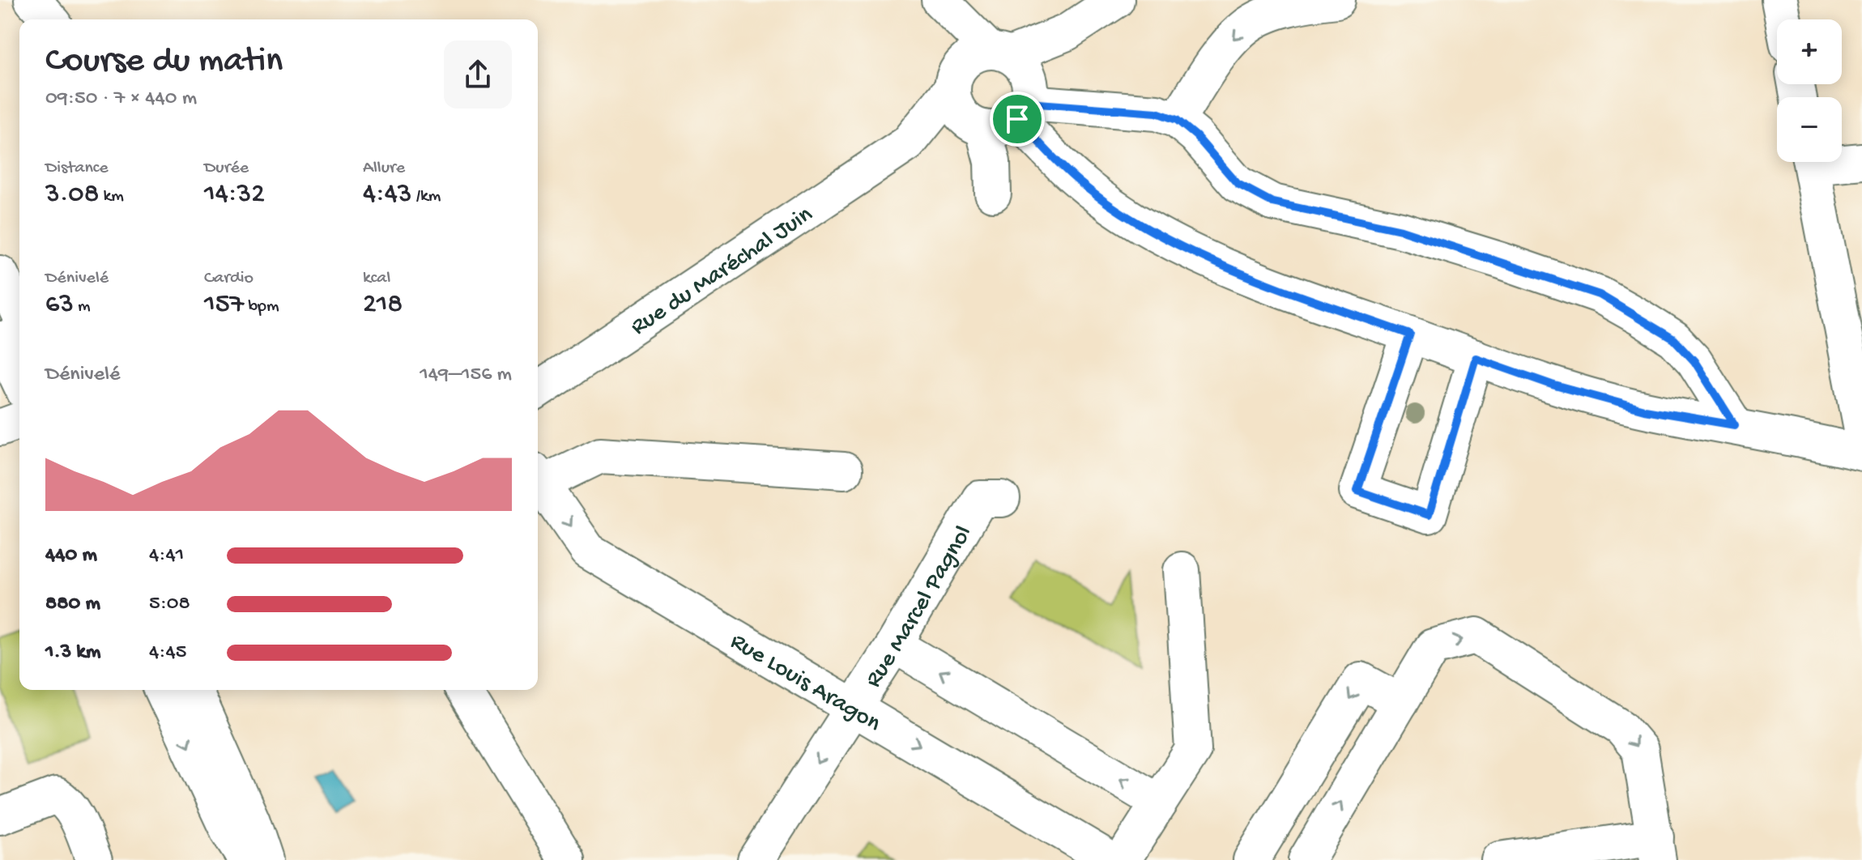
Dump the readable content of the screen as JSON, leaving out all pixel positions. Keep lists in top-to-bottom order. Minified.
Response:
{"streets":{"street":["Rue du Maréchal Juin","Rue Marcel Pagnol","Rue Louis Aragon"]},"crossings":[["Rue Marcel Pagnol","Rue Louis Aragon"]],"one_way":["Rue Marcel Pagnol"],"page":{"map_buttons":["+","−"],"heading":["Course du matin","09:50 · 7 × 440 m"],"stats":[["Distance","3.08 km"],["Durée","14:32"],["Allure","4:43 /km"],["Dénivelé","63 m"],["Cardio","157 bpm"],["kcal","218"]],"chart":["Dénivelé","149–156 m"],"list":[{"name":"440 m","note":"4:41"},{"name":"880 m","note":"5:08"},{"name":"1.3 km","note":"4:45"}]}}
